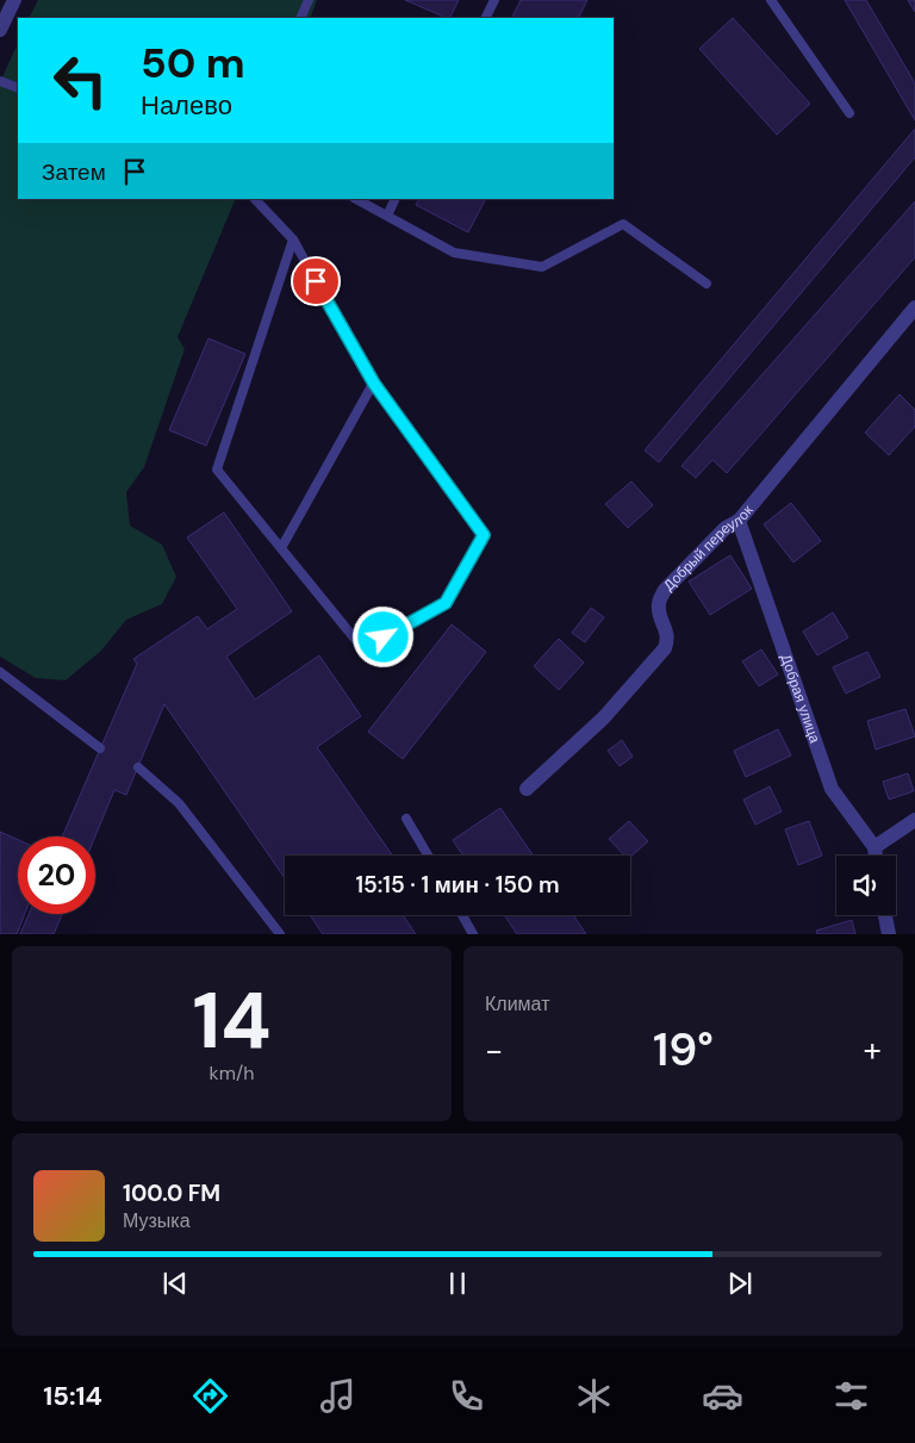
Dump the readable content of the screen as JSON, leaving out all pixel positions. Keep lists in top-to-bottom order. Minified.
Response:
{"streets":{"street":["Добрый переулок","Добрая улица"]},"crossings":[["Добрый переулок","Добрая улица"]],"page":{"turn":["50 m","Налево"],"then":"Затем","limit":"20","trip":"15:15 · 1 мин · 150 m","tile":[["14","km/h"],"Климат"],"heat":["−","19°","+"],"song":["100.0 FM","Музыка"],"tabs":"15:14"}}
